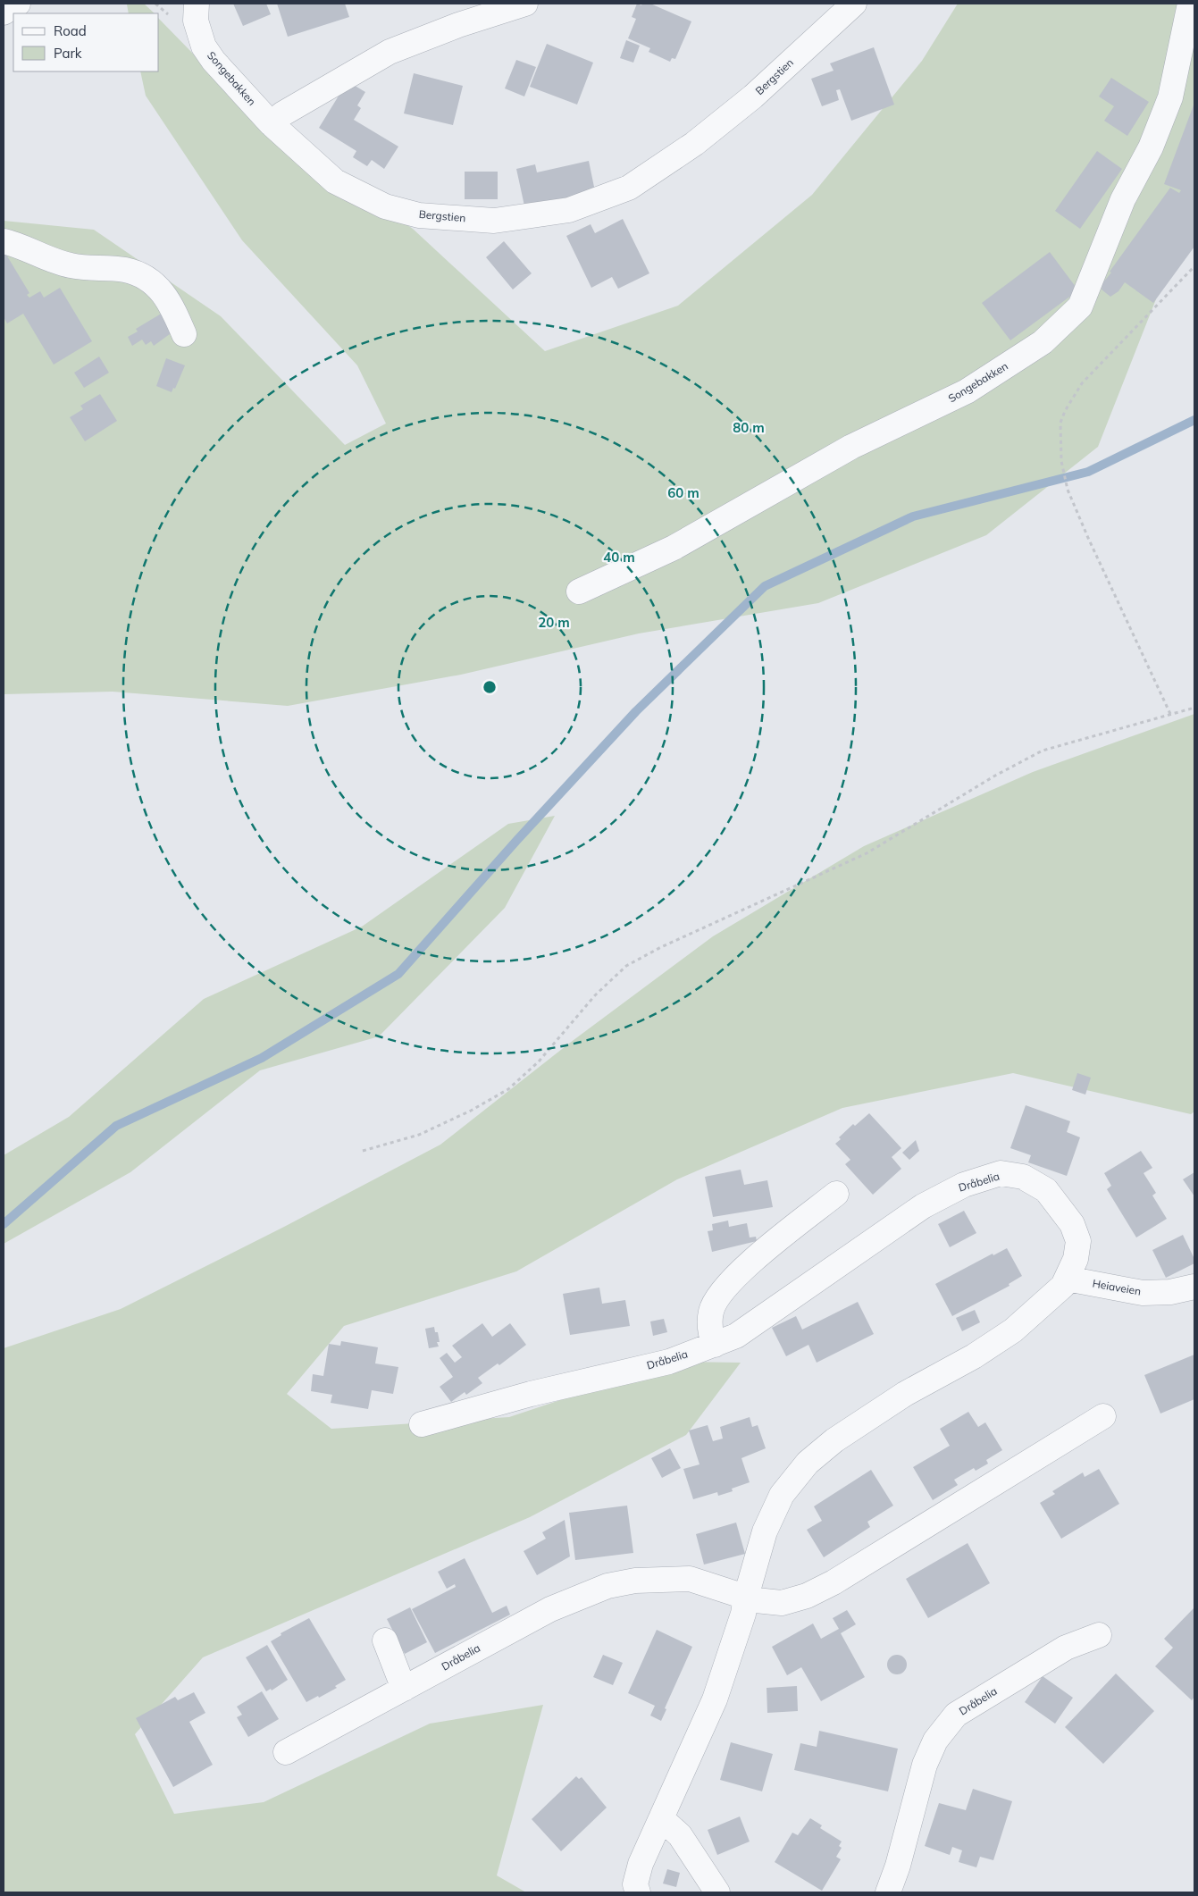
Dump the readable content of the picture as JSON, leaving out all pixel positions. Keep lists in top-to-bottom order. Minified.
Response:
{"streets":{"street":["Bergstien","Songebakken","Dråbelia","Heiaveien"]},"crossings":[["Bergstien","Songebakken"],["Dråbelia","Heiaveien"]],"legend":["Road","Park"],"rings":["80 m","60 m","40 m","20 m"]}
